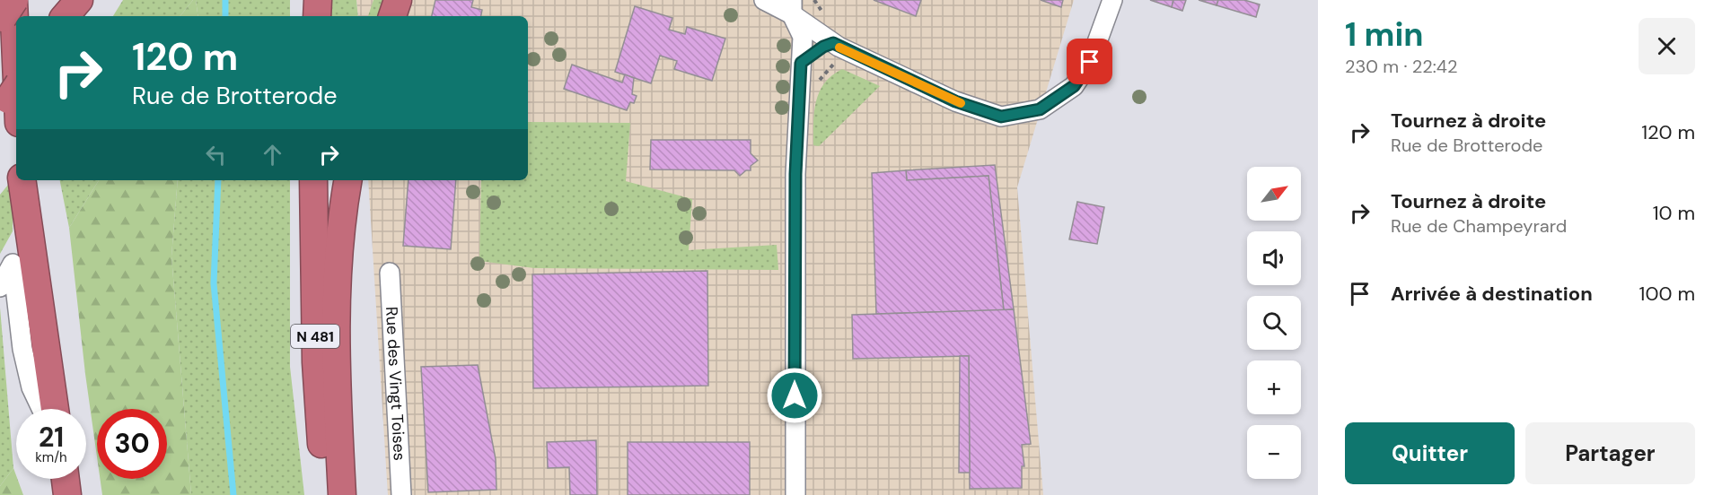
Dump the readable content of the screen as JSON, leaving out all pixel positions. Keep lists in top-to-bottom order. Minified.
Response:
{"streets":{"highway":["N 481"],"street":["Rue des Vingt Toises"]},"north":"top right","page":{"heading":["1 min","230 m · 22:42"],"turn":["120 m","Rue de Brotterode"],"list":[{"name":"Tournez à droite","note":"Rue de Brotterode","value":"120 m"},{"name":"Tournez à droite","note":"Rue de Champeyrard","value":"10 m"},{"name":"Arrivée à destination","value":"100 m"}],"map_buttons":["+","−"],"speed":"21 km/h","limit":"30","buttons":["Quitter","Partager"]}}
